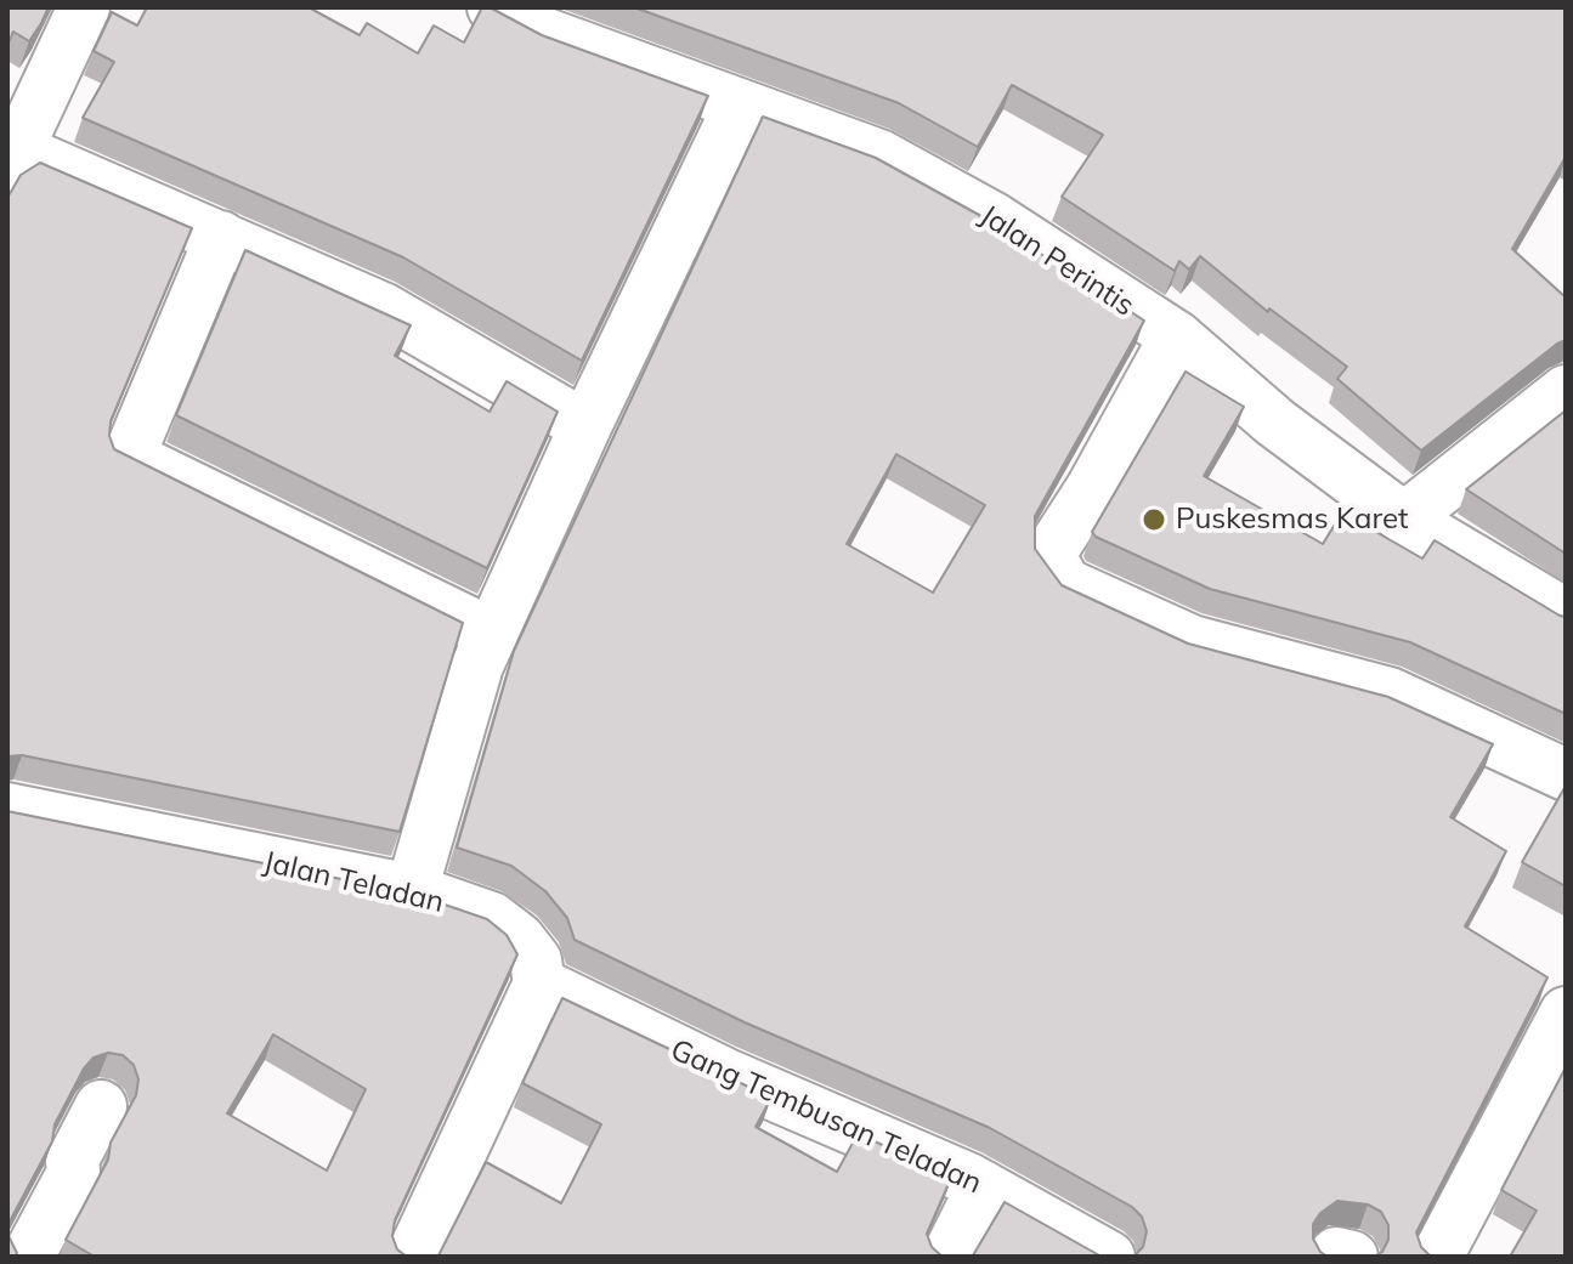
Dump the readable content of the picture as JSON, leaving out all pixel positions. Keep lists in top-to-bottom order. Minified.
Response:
{"streets":{"street":["Jalan Perintis","Jalan Teladan","Gang Tembusan Teladan"]},"crossings":[["Jalan Teladan","Gang Tembusan Teladan"]],"places":["Puskesmas Karet"]}
